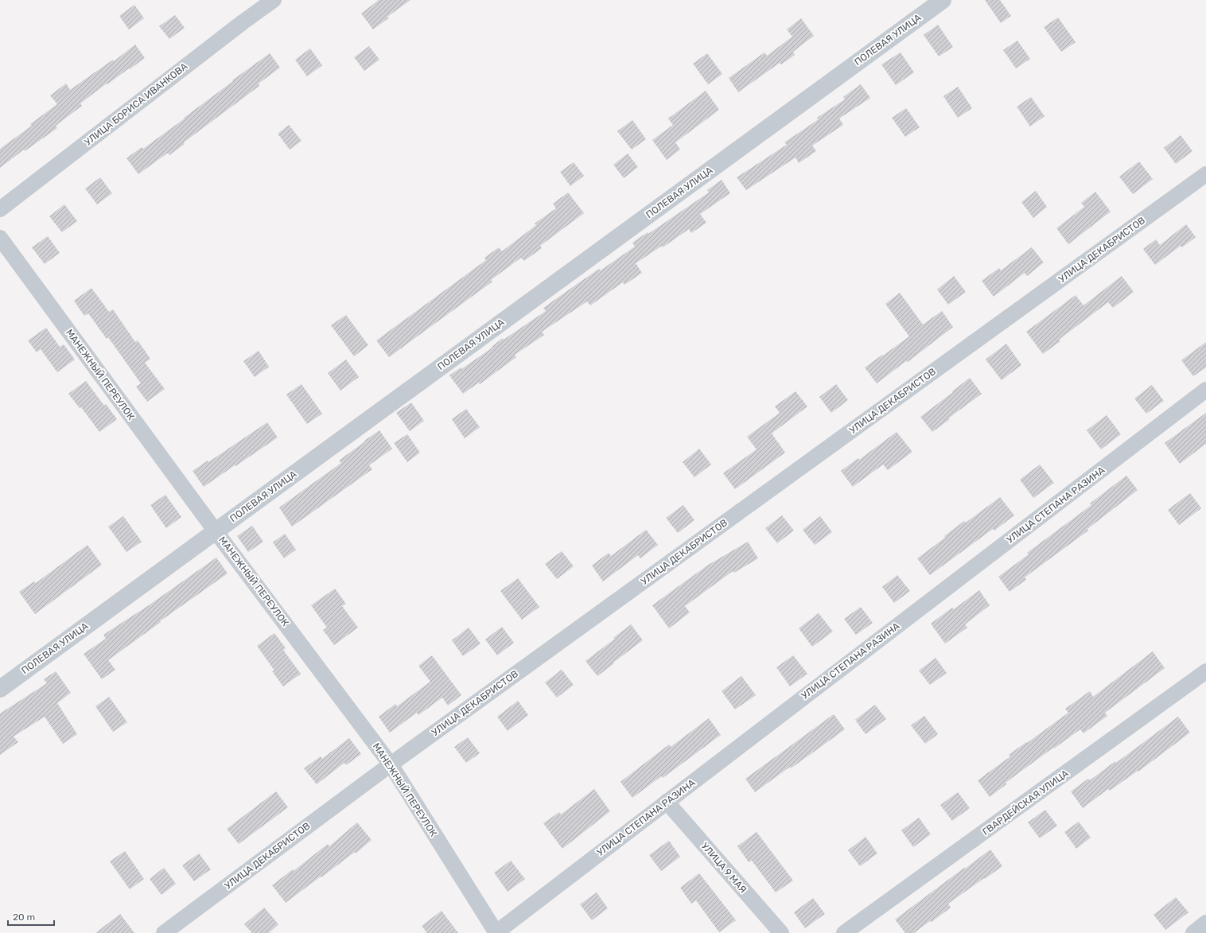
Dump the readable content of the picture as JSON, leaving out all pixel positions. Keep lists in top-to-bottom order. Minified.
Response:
{"streets":{"street":["ПОЛЕВАЯ УЛИЦА","УЛИЦА БОРИСА ИВАНКОВА","УЛИЦА ДЕКАБРИСТОВ","МАНЕЖНЫЙ ПЕРЕУЛОК","УЛИЦА СТЕПАНА РАЗИНА","ГВАРДЕЙСКАЯ УЛИЦА","УЛИЦА 9 МАЯ"]},"crossings":[["ПОЛЕВАЯ УЛИЦА","МАНЕЖНЫЙ ПЕРЕУЛОК"],["УЛИЦА ДЕКАБРИСТОВ","МАНЕЖНЫЙ ПЕРЕУЛОК"],["МАНЕЖНЫЙ ПЕРЕУЛОК","УЛИЦА СТЕПАНА РАЗИНА"],["УЛИЦА СТЕПАНА РАЗИНА","УЛИЦА 9 МАЯ"]],"scale_bar":"20 m"}
